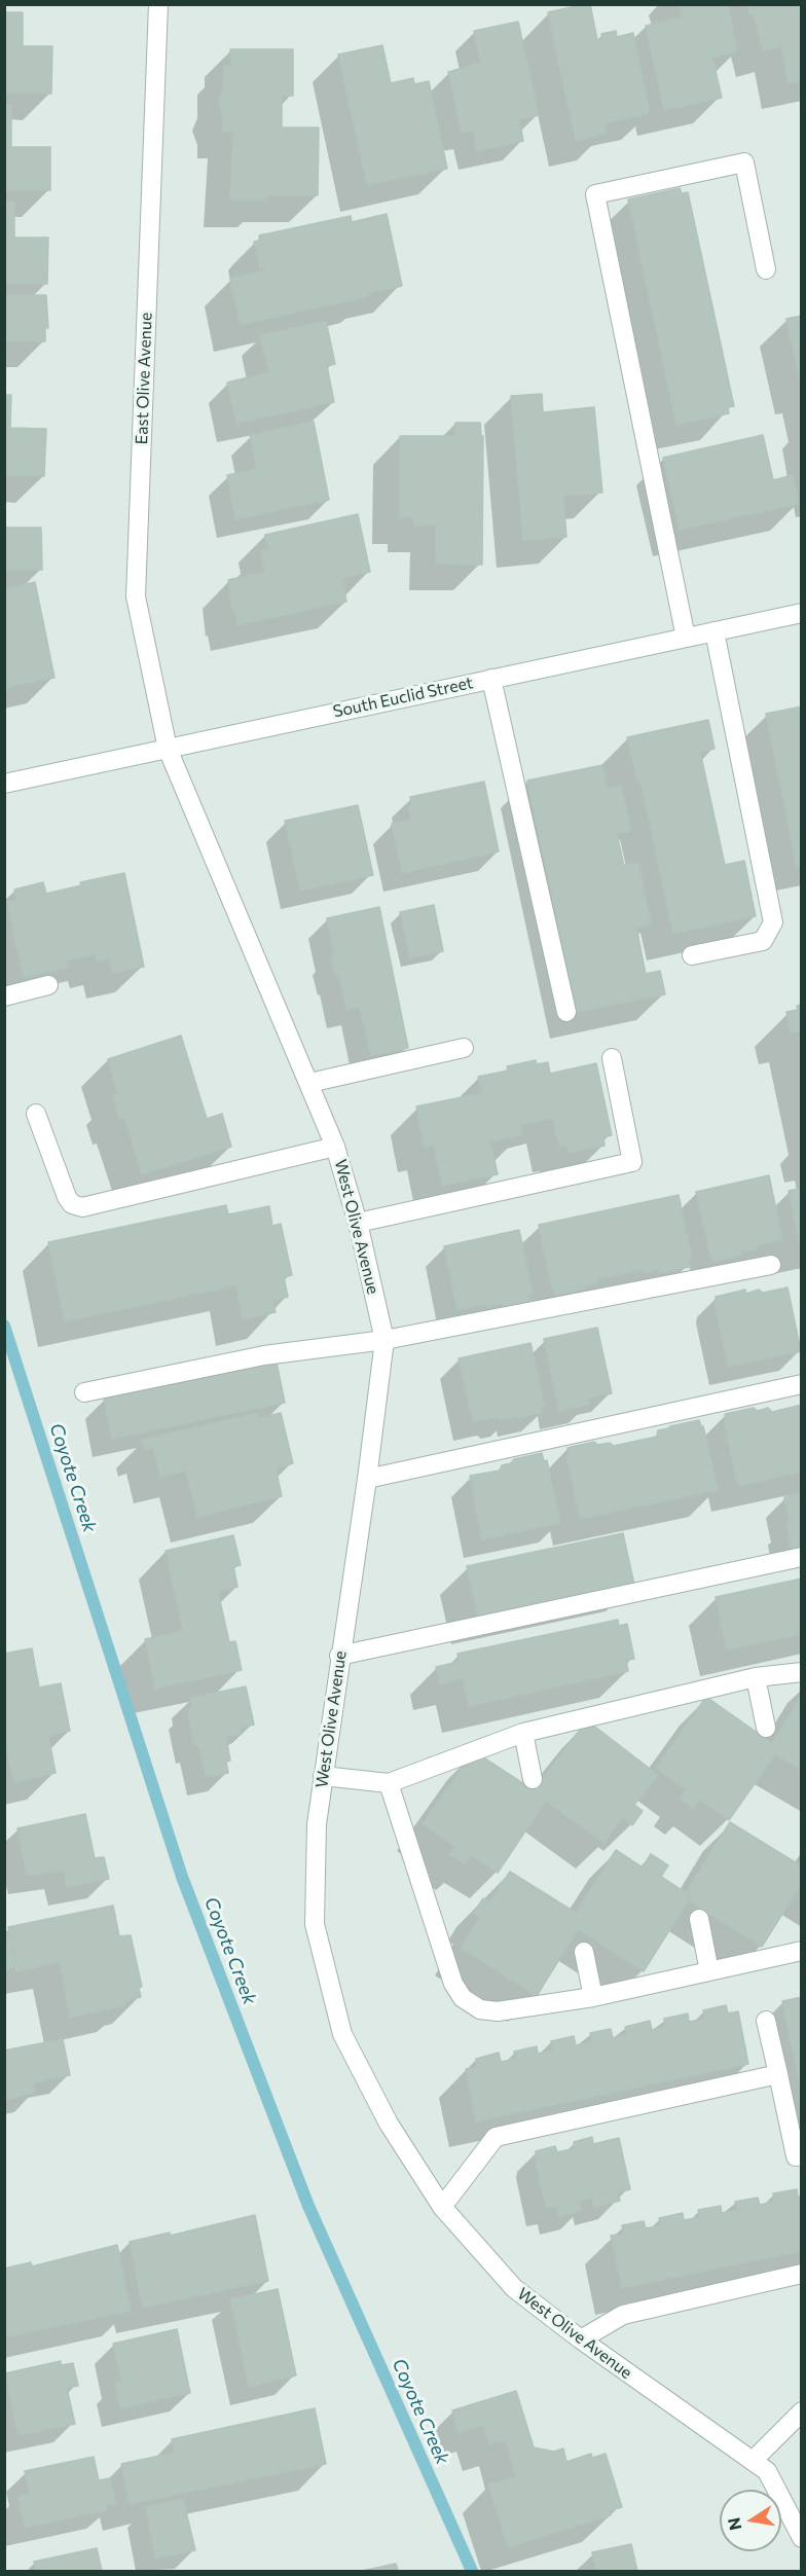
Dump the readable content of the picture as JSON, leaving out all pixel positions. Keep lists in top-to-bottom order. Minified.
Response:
{"streets":{"street":["East Olive Avenue","South Euclid Street","West Olive Avenue"]},"crossings":[["East Olive Avenue","South Euclid Street"],["East Olive Avenue","West Olive Avenue"],["South Euclid Street","West Olive Avenue"]],"water":["Coyote Creek"],"north":"left"}
